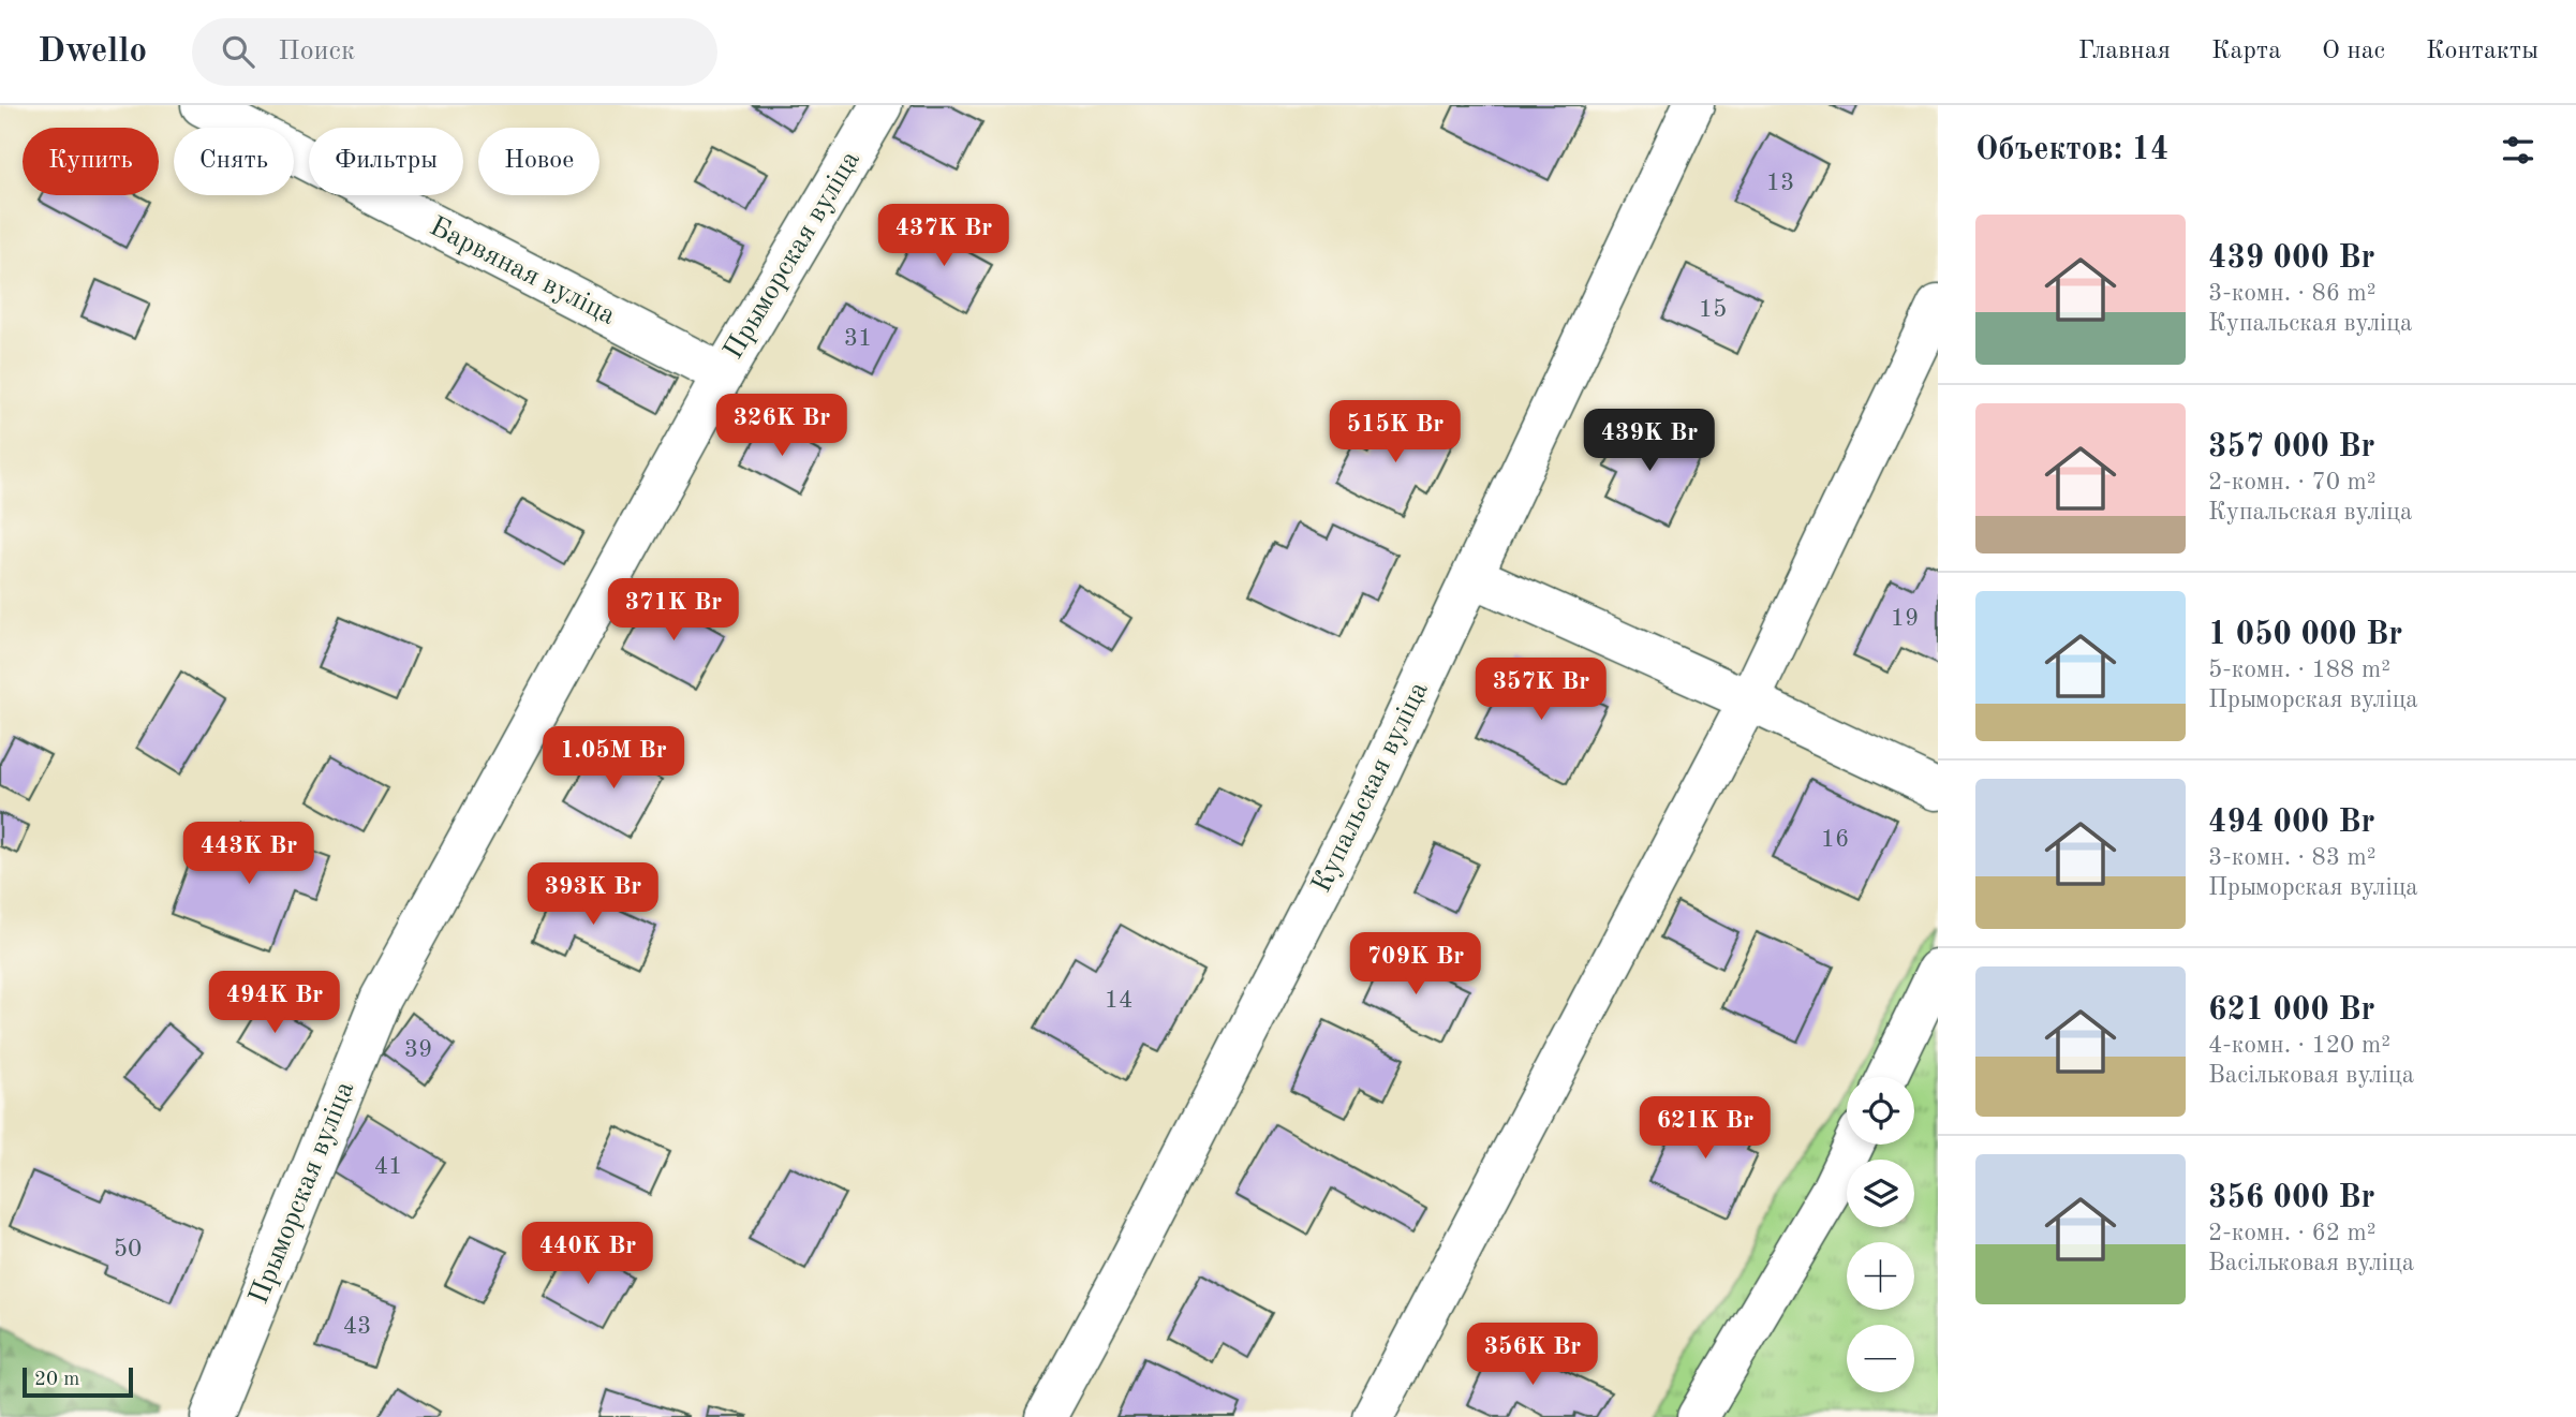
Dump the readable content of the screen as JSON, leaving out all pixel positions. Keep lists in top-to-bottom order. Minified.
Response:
{"streets":{"street":["Прыморская вуліца","Барвяная вуліца","Купальская вуліца"]},"crossings":[["Прыморская вуліца","Барвяная вуліца"]],"house_numbers":["13","15","31","19","16","14","39","41","50","43"],"scale_bar":"20 m","page":{"header":"Dwello","search":"Поиск","nav":["Главная","Карта","О нас","Контакты"],"heading":"Объектов: 14","chip":["Купить","Снять","Фильтры","Новое"],"list":[{"name":"439 000 Br","note":"3-комн. · 86 m² · Купальская вуліца"},{"name":"357 000 Br","note":"2-комн. · 70 m² · Купальская вуліца"},{"name":"1 050 000 Br","note":"5-комн. · 188 m² · Прыморская вуліца"},{"name":"494 000 Br","note":"3-комн. · 83 m² · Прыморская вуліца"},{"name":"621 000 Br","note":"4-комн. · 120 m² · Васільковая вуліца"},{"name":"356 000 Br","note":"2-комн. · 62 m² · Васільковая вуліца"}],"price":["437K Br","326K Br","515K Br","439K Br","371K Br","357K Br","1.05M Br","443K Br","393K Br","709K Br","494K Br","621K Br","440K Br","356K Br"],"map_buttons":["+","−"],"scale":"20 m"}}
